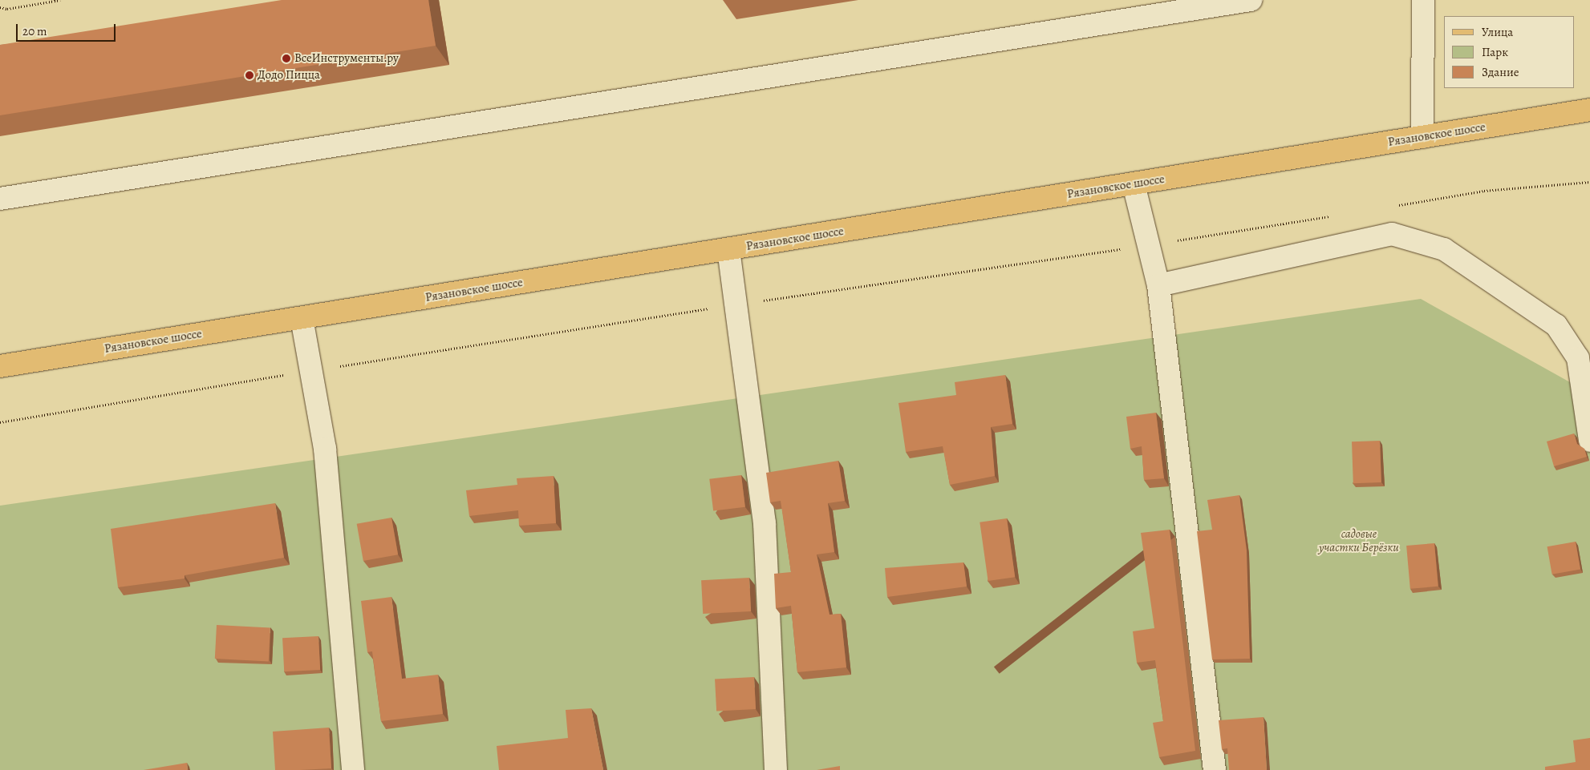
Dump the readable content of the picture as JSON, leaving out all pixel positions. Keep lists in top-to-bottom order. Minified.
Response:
{"streets":{"main road":["Рязановское шоссе"]},"parks":["садовые участки Берёзки"],"places":["ВсеИнструменты.ру","Додо Пицца"],"legend":["Улица","Парк","Здание"],"scale_bar":"20 m"}
